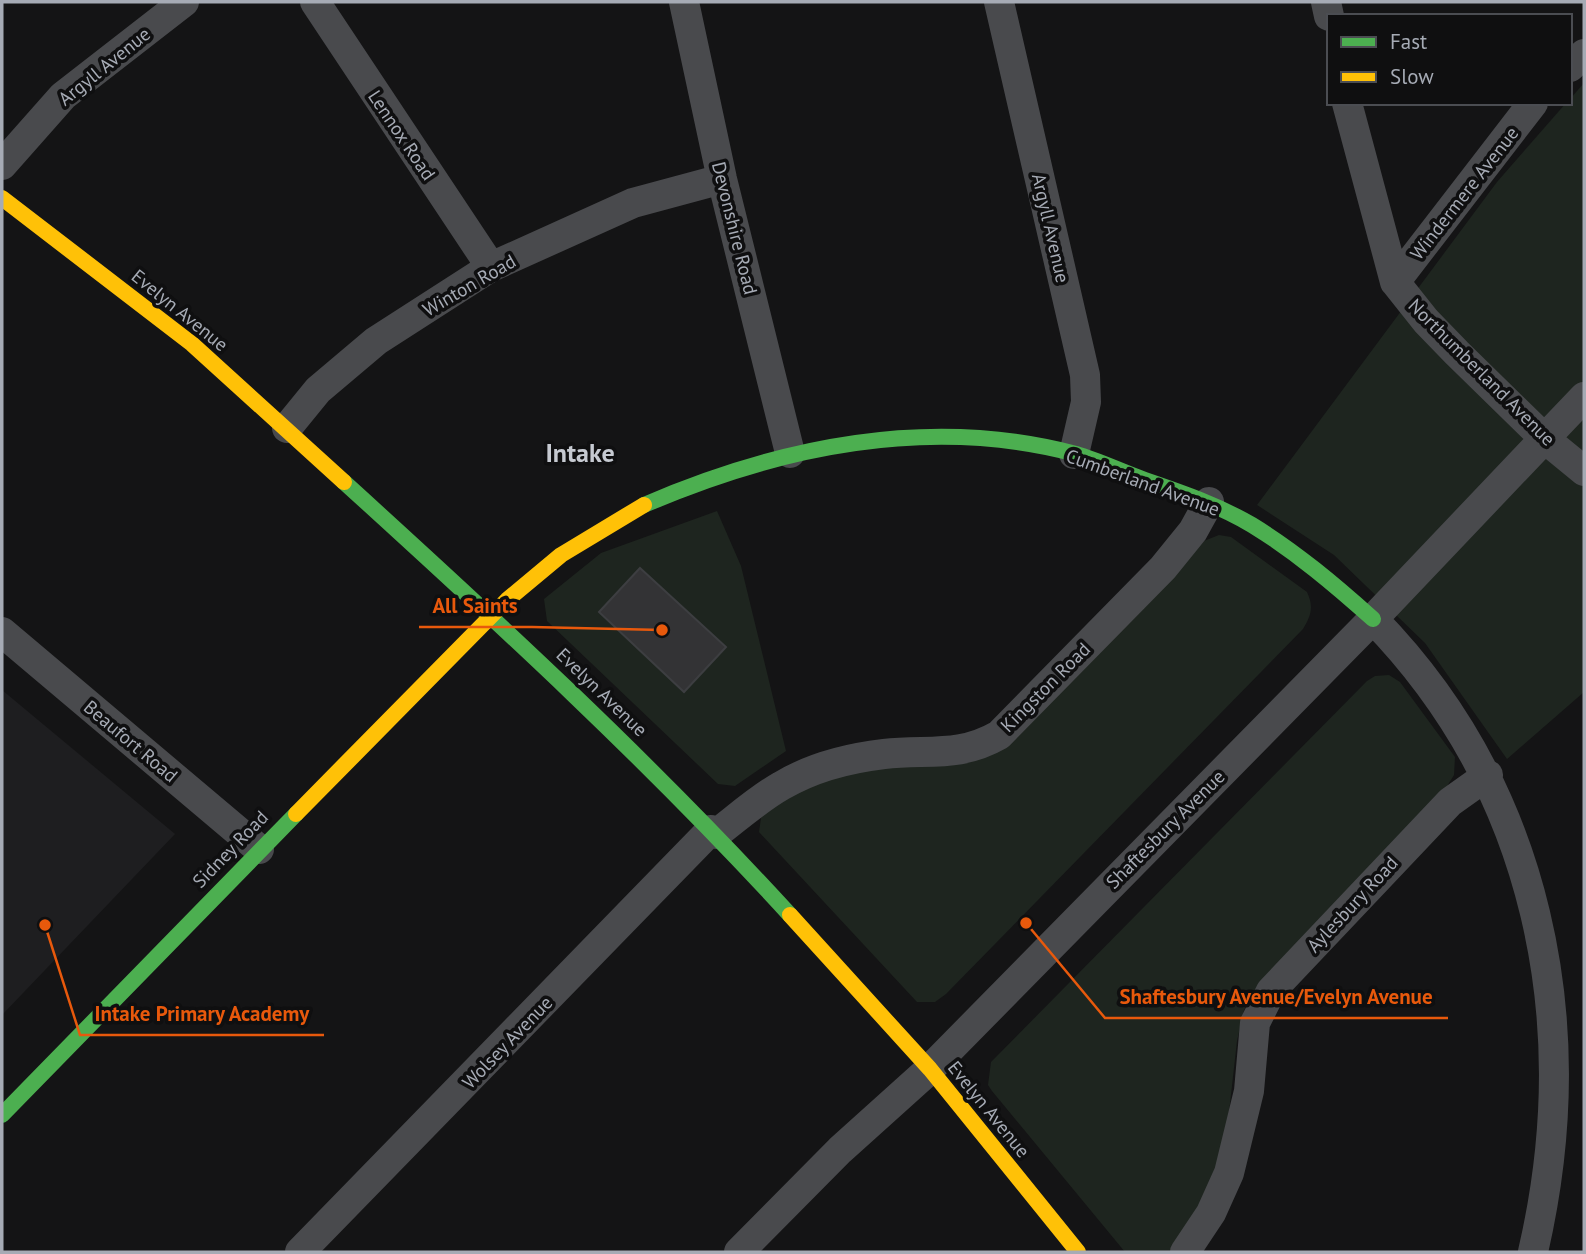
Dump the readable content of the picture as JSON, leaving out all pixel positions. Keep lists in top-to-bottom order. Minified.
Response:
{"streets":{"street":["Argyll Avenue","Lennox Road","Windermere Avenue","Devonshire Road","Winton Road","Evelyn Avenue","Northumberland Avenue","Cumberland Avenue","Kingston Road","Beaufort Road","Shaftesbury Avenue","Sidney Road","Aylesbury Road","Wolsey Avenue"]},"crossings":[["Argyll Avenue","Cumberland Avenue"],["Lennox Road","Winton Road"],["Windermere Avenue","Northumberland Avenue"],["Devonshire Road","Winton Road"],["Devonshire Road","Cumberland Avenue"],["Winton Road","Evelyn Avenue"],["Evelyn Avenue","Cumberland Avenue"],["Evelyn Avenue","Kingston Road"],["Evelyn Avenue","Shaftesbury Avenue"],["Evelyn Avenue","Sidney Road"],["Evelyn Avenue","Wolsey Avenue"],["Northumberland Avenue","Shaftesbury Avenue"],["Cumberland Avenue","Kingston Road"],["Cumberland Avenue","Shaftesbury Avenue"],["Cumberland Avenue","Sidney Road"],["Cumberland Avenue","Aylesbury Road"],["Kingston Road","Wolsey Avenue"],["Beaufort Road","Sidney Road"]],"districts":["Intake"],"places":["All Saints","Shaftesbury Avenue/Evelyn Avenue","Intake Primary Academy"],"legend":["Fast","Slow"]}
